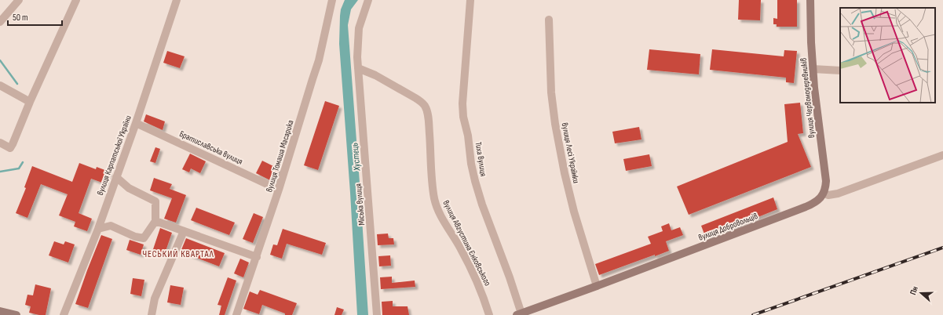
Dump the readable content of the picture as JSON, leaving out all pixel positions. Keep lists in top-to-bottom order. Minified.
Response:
{"streets":{"main road":["вулиця Червонодеревників","вулиця Добровольців"],"street":["Братиславська вулиця","вулиця Лесі Українки","вулиця Карпатської України","вулиця Томаша Масарика","Тиха вулиця","Міська вулиця","вулиця Августина Єнковського"]},"crossings":[["вулиця Червонодеревників","вулиця Добровольців"],["Братиславська вулиця","вулиця Карпатської України"],["Братиславська вулиця","вулиця Томаша Масарика"],["вулиця Лесі Українки","вулиця Добровольців"],["Тиха вулиця","вулиця Добровольців"],["Міська вулиця","вулиця Августина Єнковського"]],"districts":["ЧЕСЬКИЙ КВАРТАЛ"],"water":["Хустець"],"scale_bar":"50 m","north":"left"}
